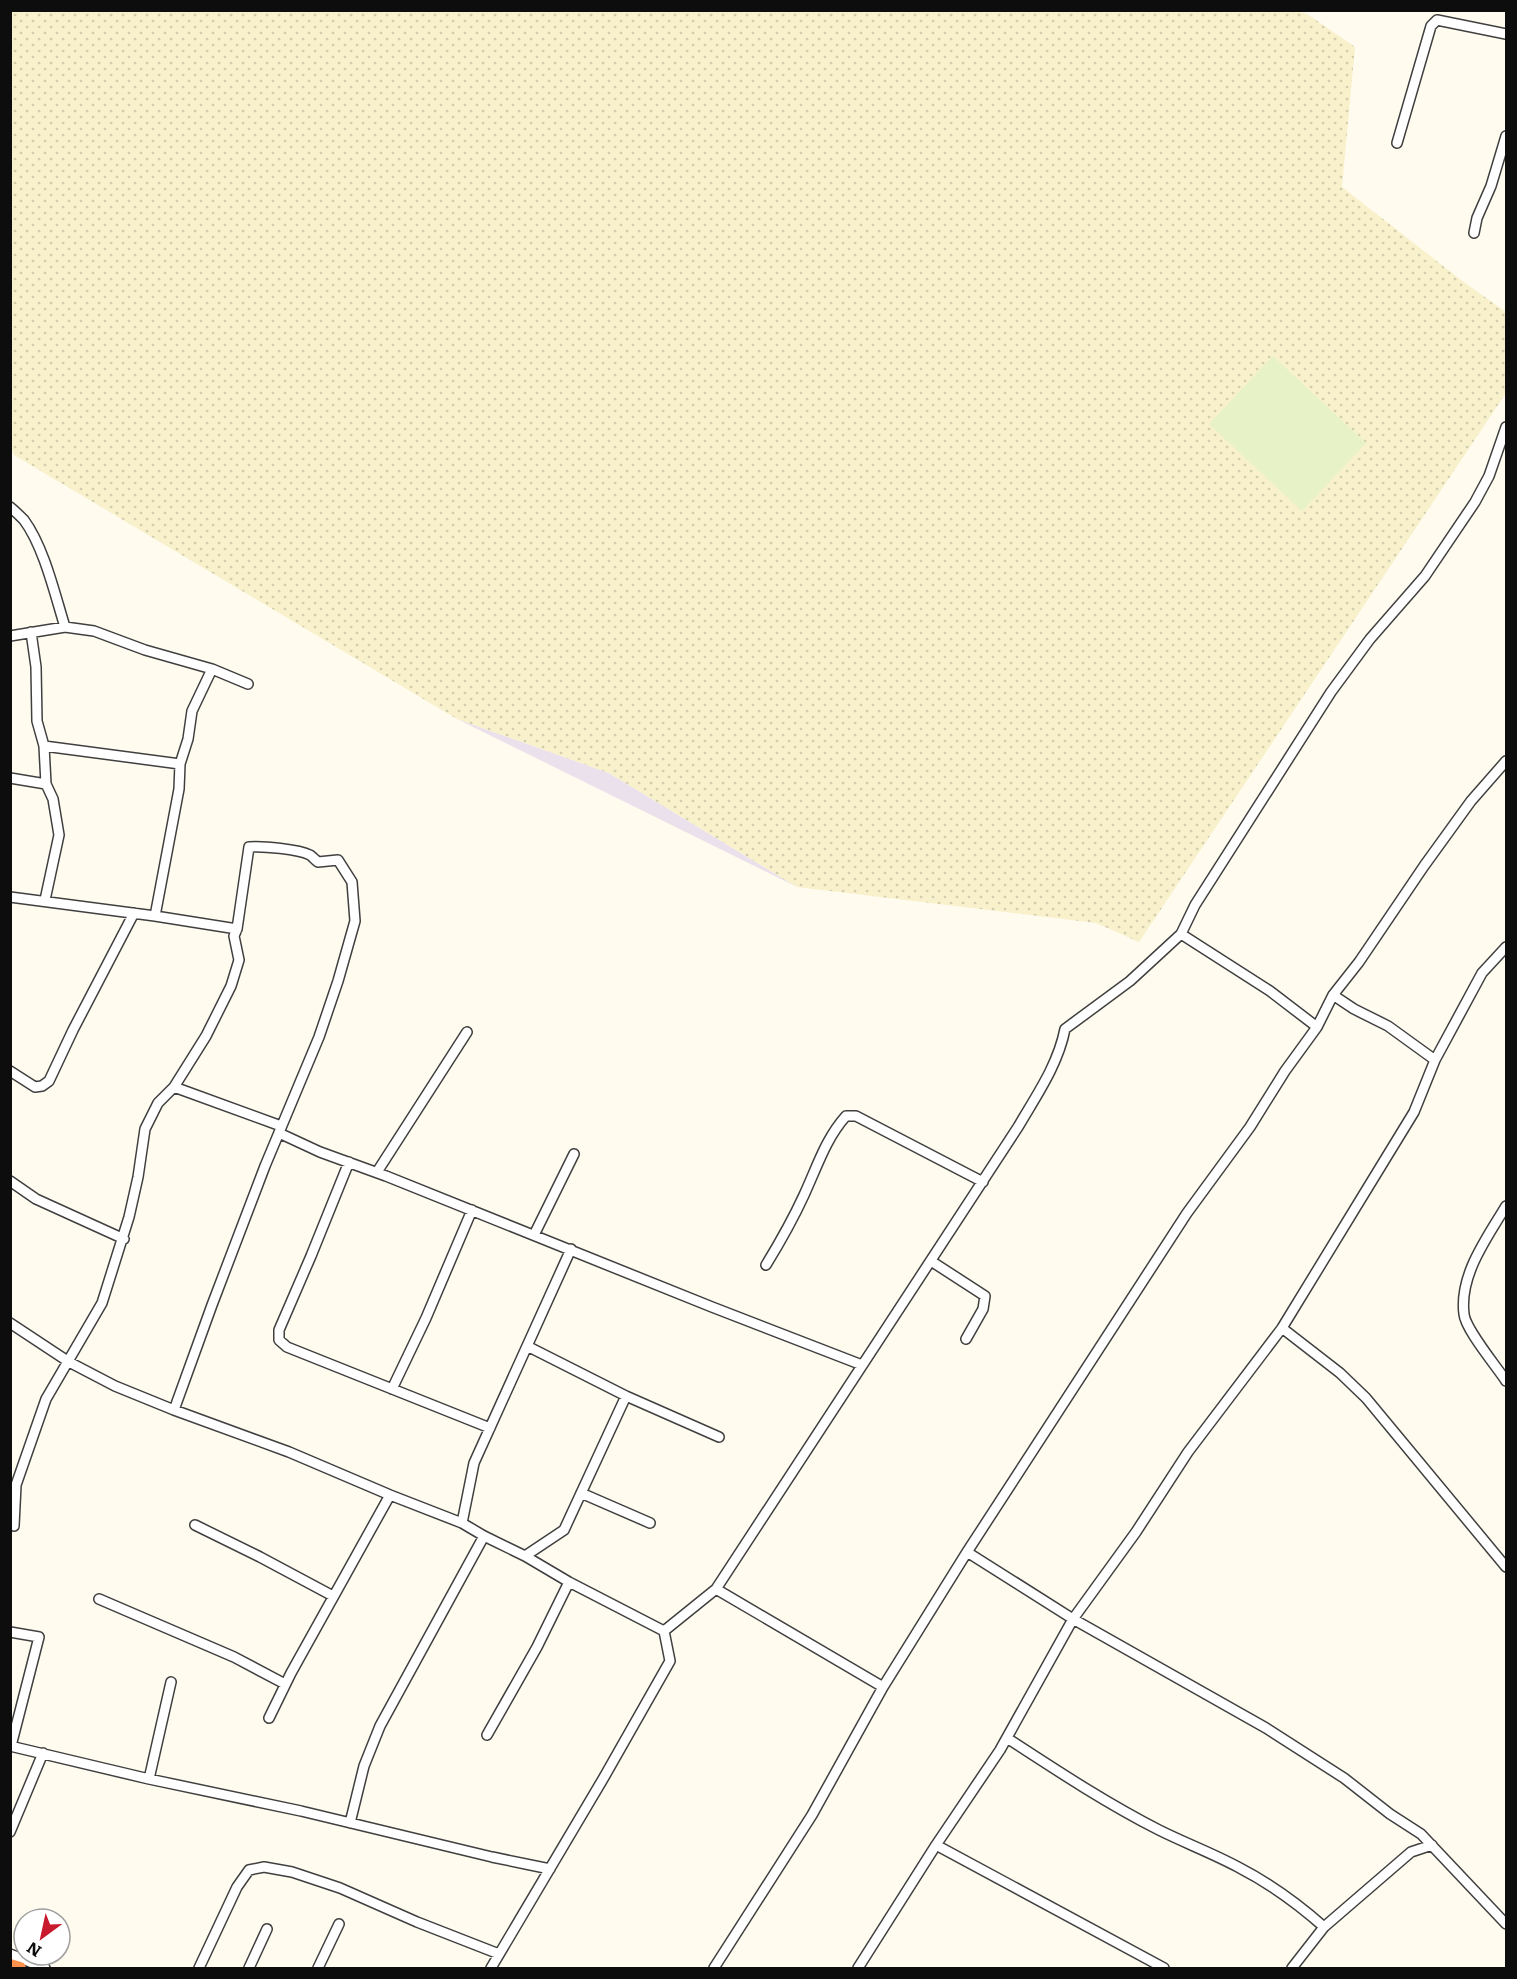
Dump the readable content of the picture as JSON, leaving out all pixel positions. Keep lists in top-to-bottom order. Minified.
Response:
{"north":"bottom left"}
